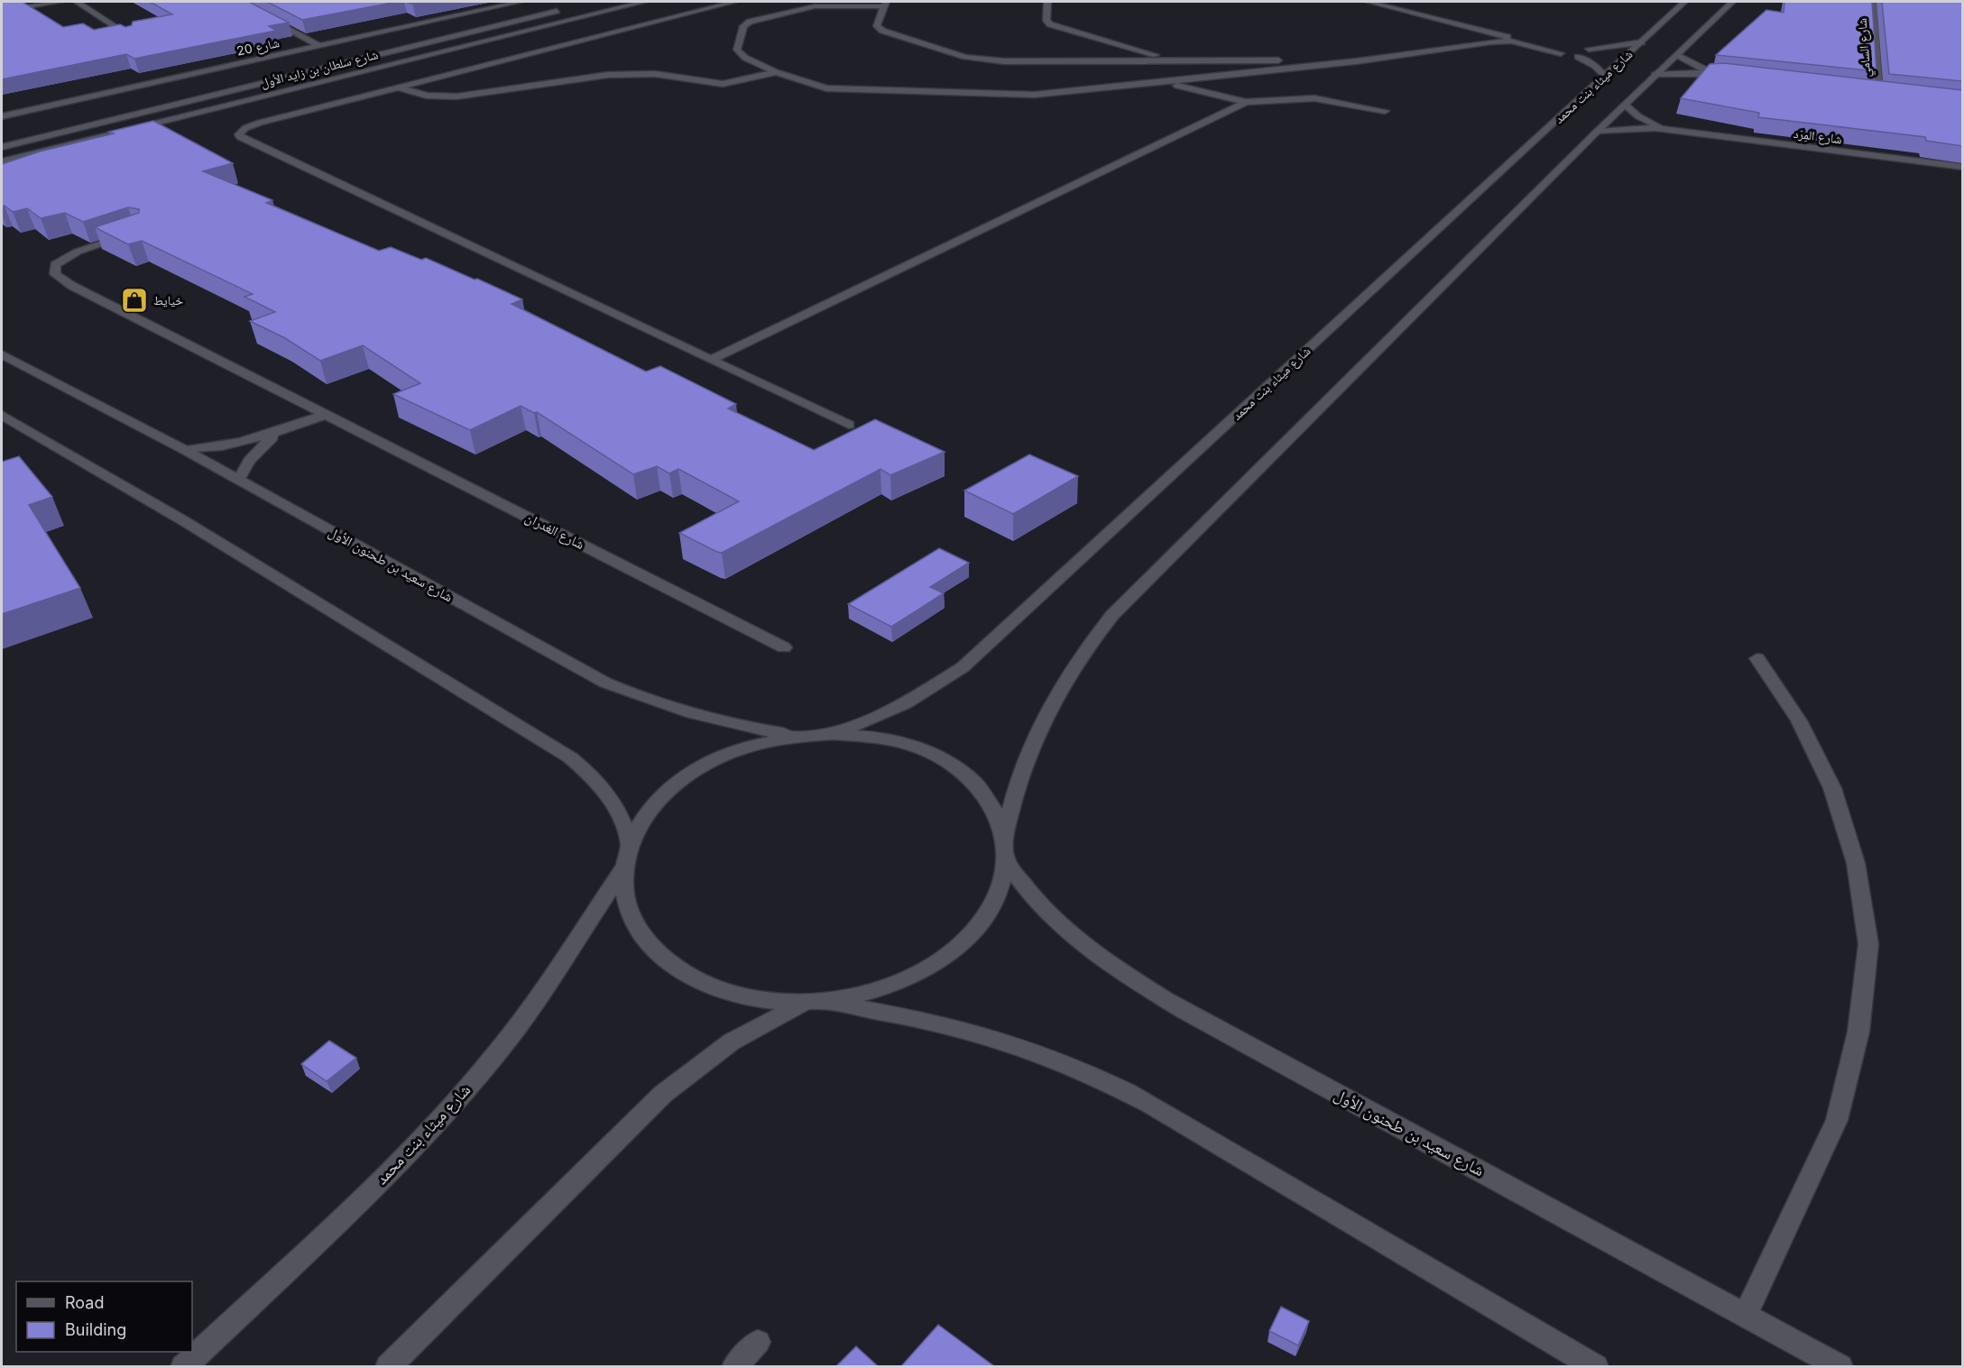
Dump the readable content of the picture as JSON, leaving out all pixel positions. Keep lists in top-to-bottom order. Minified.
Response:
{"streets":{"main road":["شارع 20","شارع السامي","شارع سلطان بن زايد الأول","شارع ميثاء بنت محمد","شارع المِرَد","شارع الغدران","شارع سعيد بن طحنون الأول"]},"places":{"shop":["خيايط"]},"legend":["Road","Building"]}
